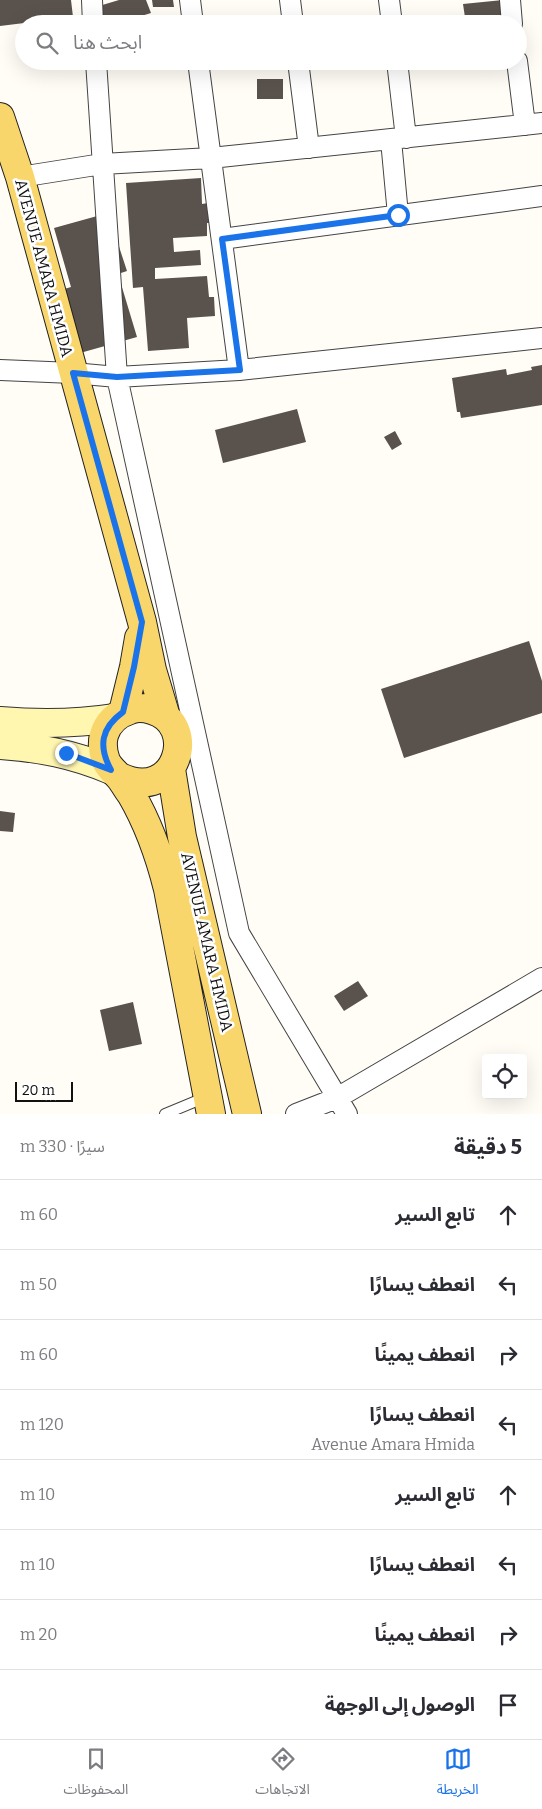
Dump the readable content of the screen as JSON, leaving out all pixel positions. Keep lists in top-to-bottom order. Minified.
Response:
{"streets":{"main road":["AVENUE AMARA HMIDA"]},"scale_bar":"20 m","page":{"search":"ابحث هنا","scale":"20 m","heading":["5 دقيقة","سيرًا · 330 m"],"list":[["تابع السير","60 m"],["انعطف يسارًا","50 m"],["انعطف يمينًا","60 m"],["انعطف يسارًا","Avenue Amara Hmida","120 m"],["تابع السير","10 m"],["انعطف يسارًا","10 m"],["انعطف يمينًا","20 m"],"الوصول إلى الوجهة"],"nav":["الخريطة","الاتجاهات","المحفوظات"]}}
